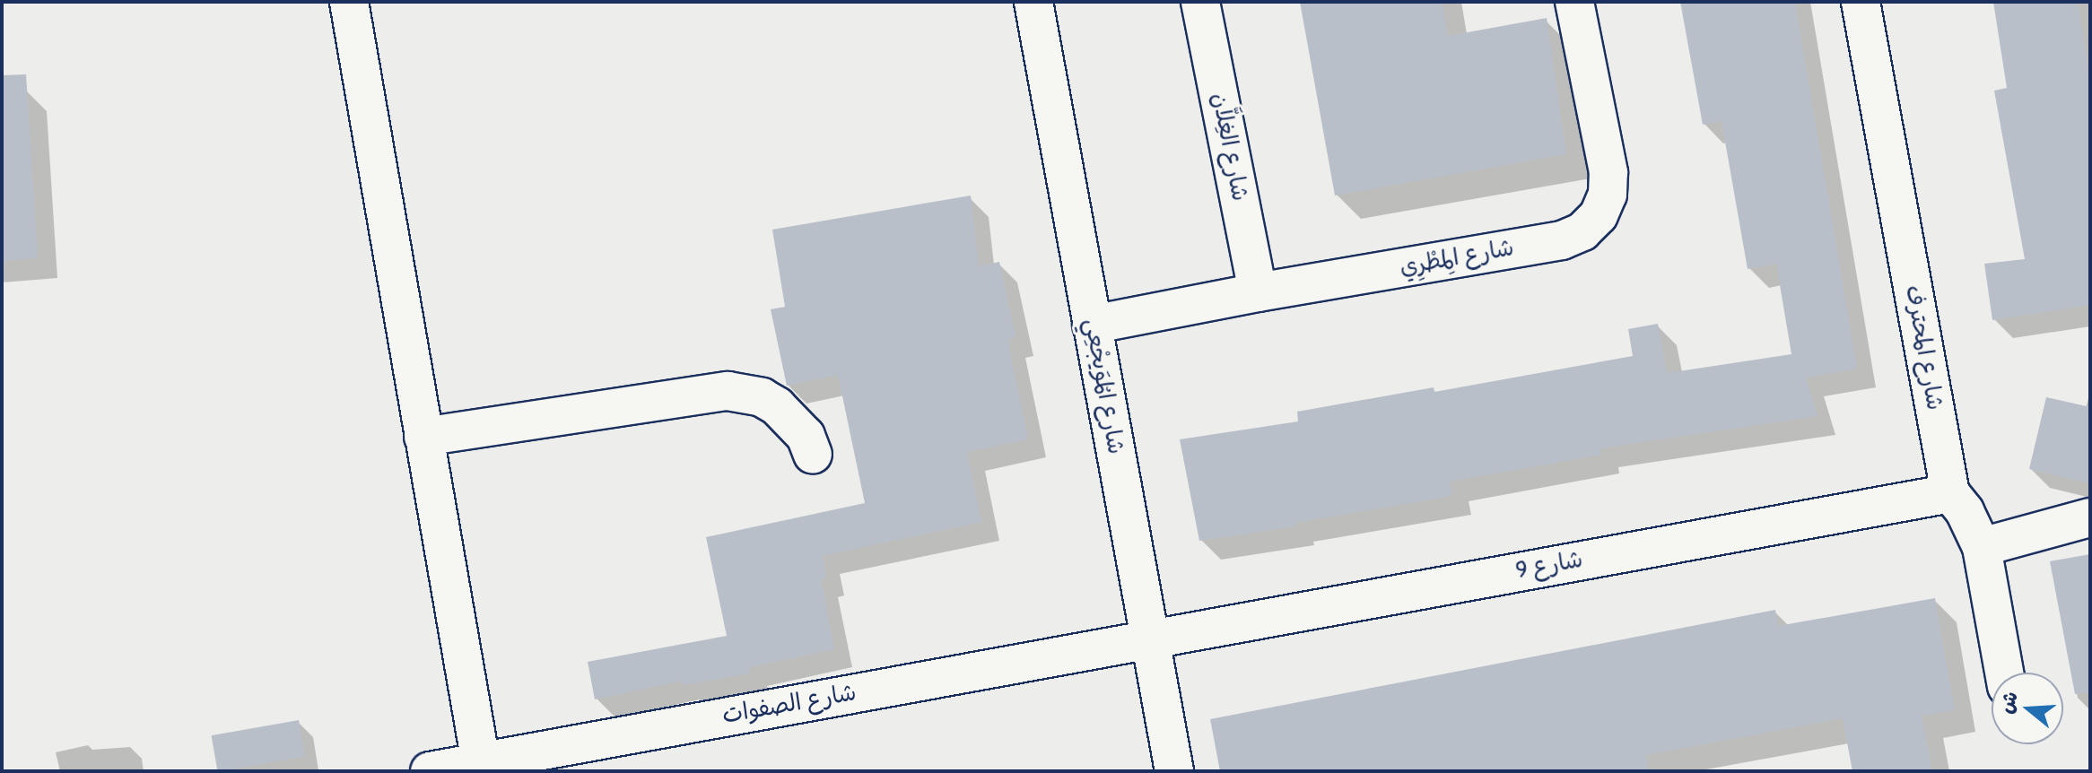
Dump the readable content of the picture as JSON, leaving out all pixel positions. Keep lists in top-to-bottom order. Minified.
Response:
{"streets":{"street":["شارع الغِلاَّن","شارع المِطْرِي","شارع المحترف","شارع المُوَيجْعِي","شارع 9","شارع الصفوات"]},"crossings":[["شارع الغِلاَّن","شارع المِطْرِي"],["شارع المِطْرِي","شارع المُوَيجْعِي"],["شارع المحترف","شارع 9"],["شارع المُوَيجْعِي","شارع 9"],["شارع المُوَيجْعِي","شارع الصفوات"],["شارع 9","شارع الصفوات"]],"north":"left"}
